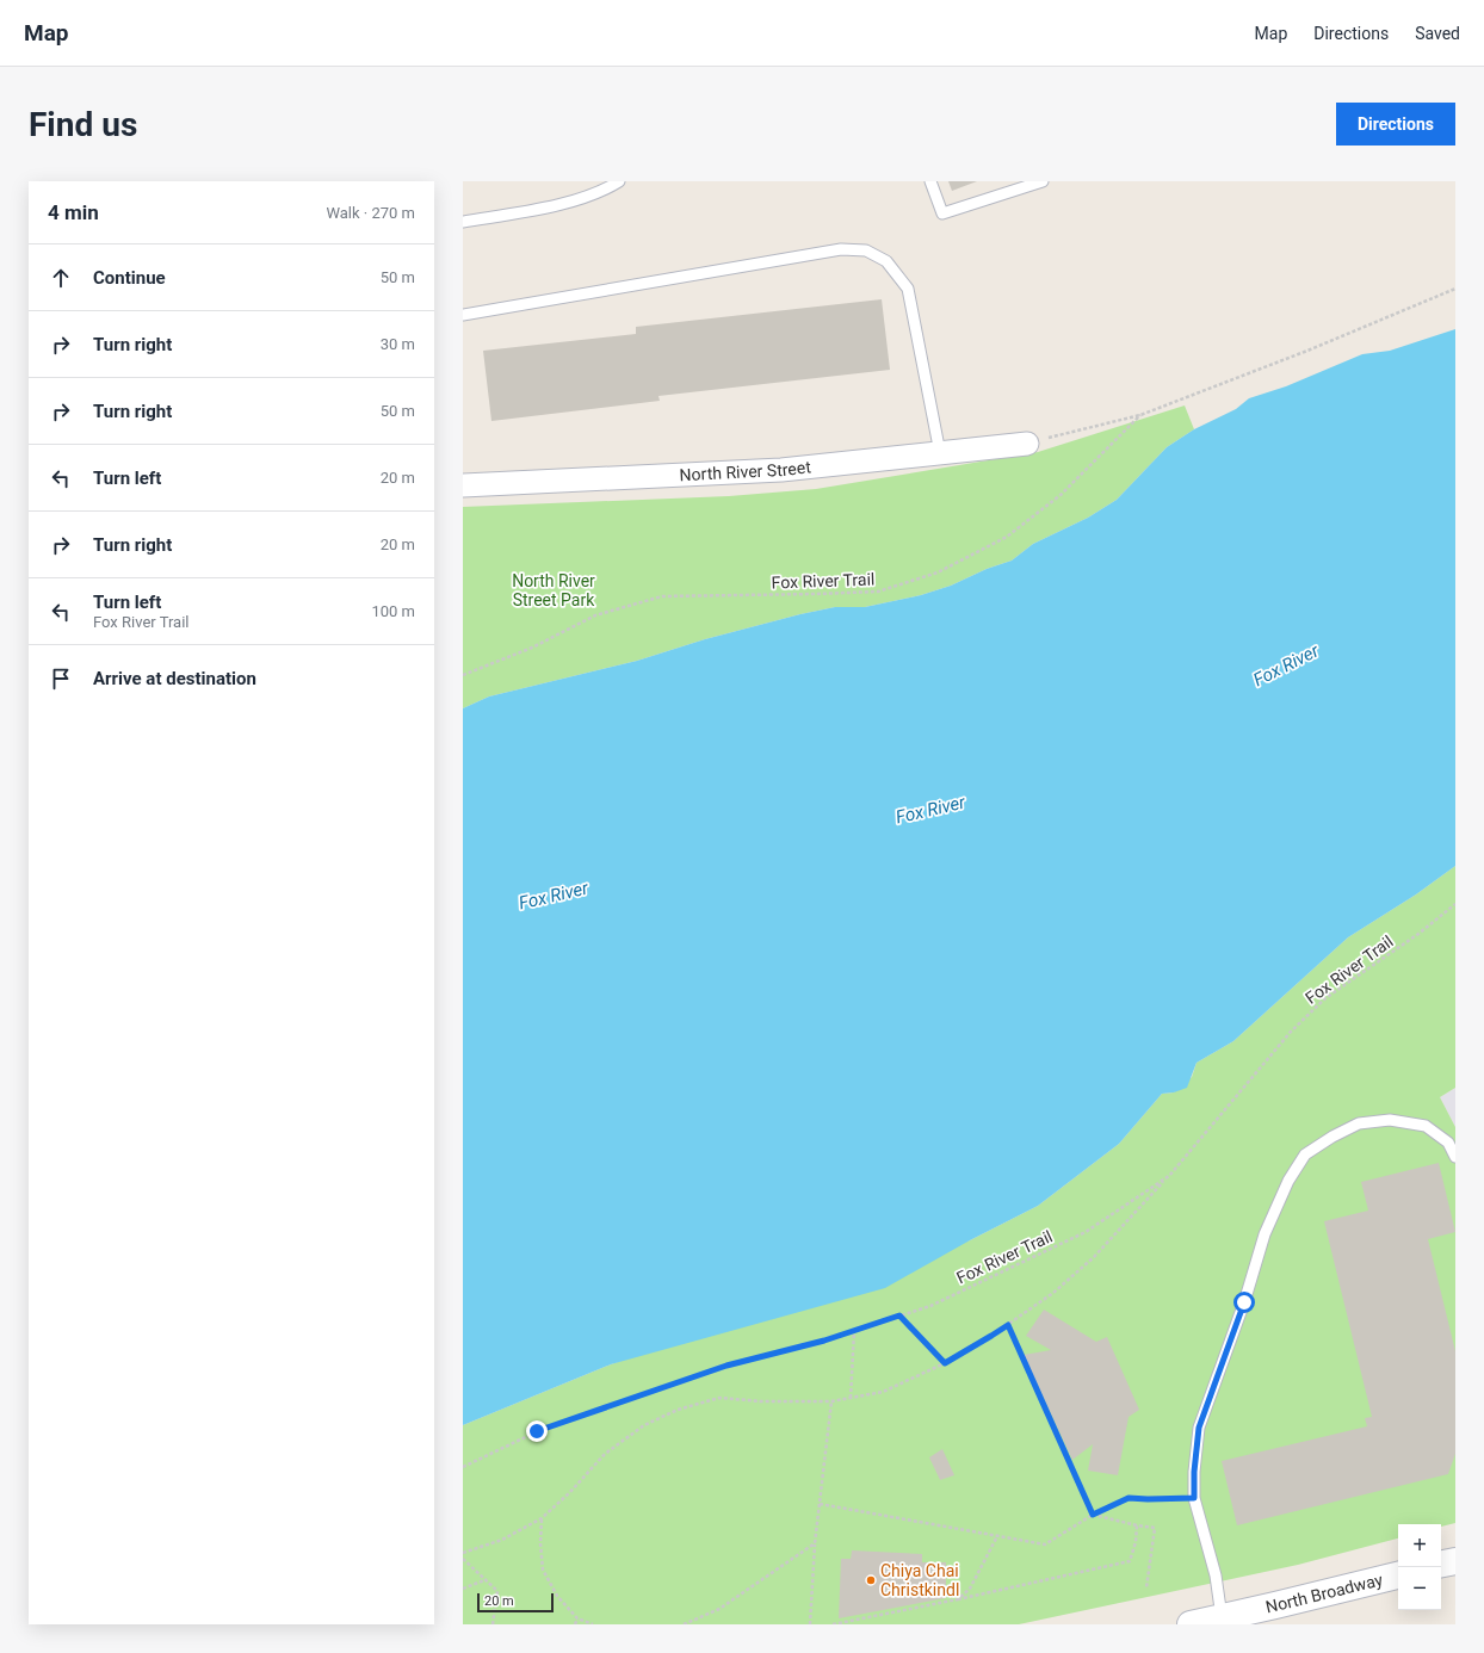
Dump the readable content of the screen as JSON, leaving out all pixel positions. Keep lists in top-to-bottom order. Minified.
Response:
{"streets":{"main road":["North Broadway"],"street":["North River Street"],"path":["Fox River Trail"]},"water":["Fox River"],"parks":["North River Street Park"],"places":["Chiya Chai Christkindl"],"scale_bar":"20 m","page":{"header":"Map","nav":["Map","Directions","Saved"],"buttons":"Directions","title":"Find us","heading":["4 min","Walk · 270 m"],"list":[["Continue","50 m"],["Turn right","30 m"],["Turn right","50 m"],["Turn left","20 m"],["Turn right","20 m"],["Turn left","Fox River Trail","100 m"],"Arrive at destination"],"map_buttons":["+","−"],"scale":"20 m"}}
